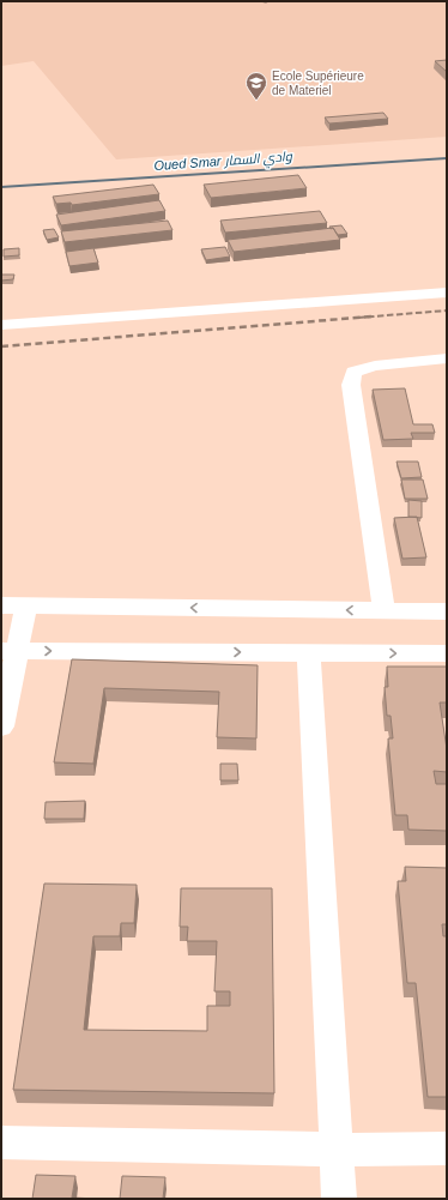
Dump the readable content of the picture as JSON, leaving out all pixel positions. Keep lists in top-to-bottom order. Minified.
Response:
{"water":["Oued Smar وادي السمار"],"places":{"school or university":["Ecole Supérieure de Materiel"]}}
